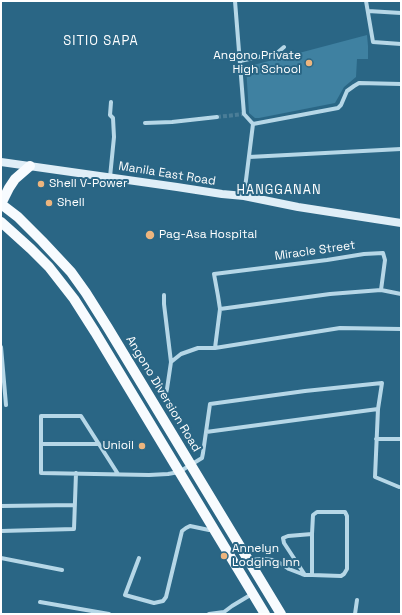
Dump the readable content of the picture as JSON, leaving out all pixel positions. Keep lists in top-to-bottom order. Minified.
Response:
{"streets":{"main road":["Manila East Road","Angono Diversion Road"],"street":["Miracle Street"]},"districts":["SITIO SAPA","HANGGANAN"],"places":["Angono Private High School","Shell V-Power","Shell","Pag-Asa Hospital","Unioil","Annelyn Lodging Inn"]}
